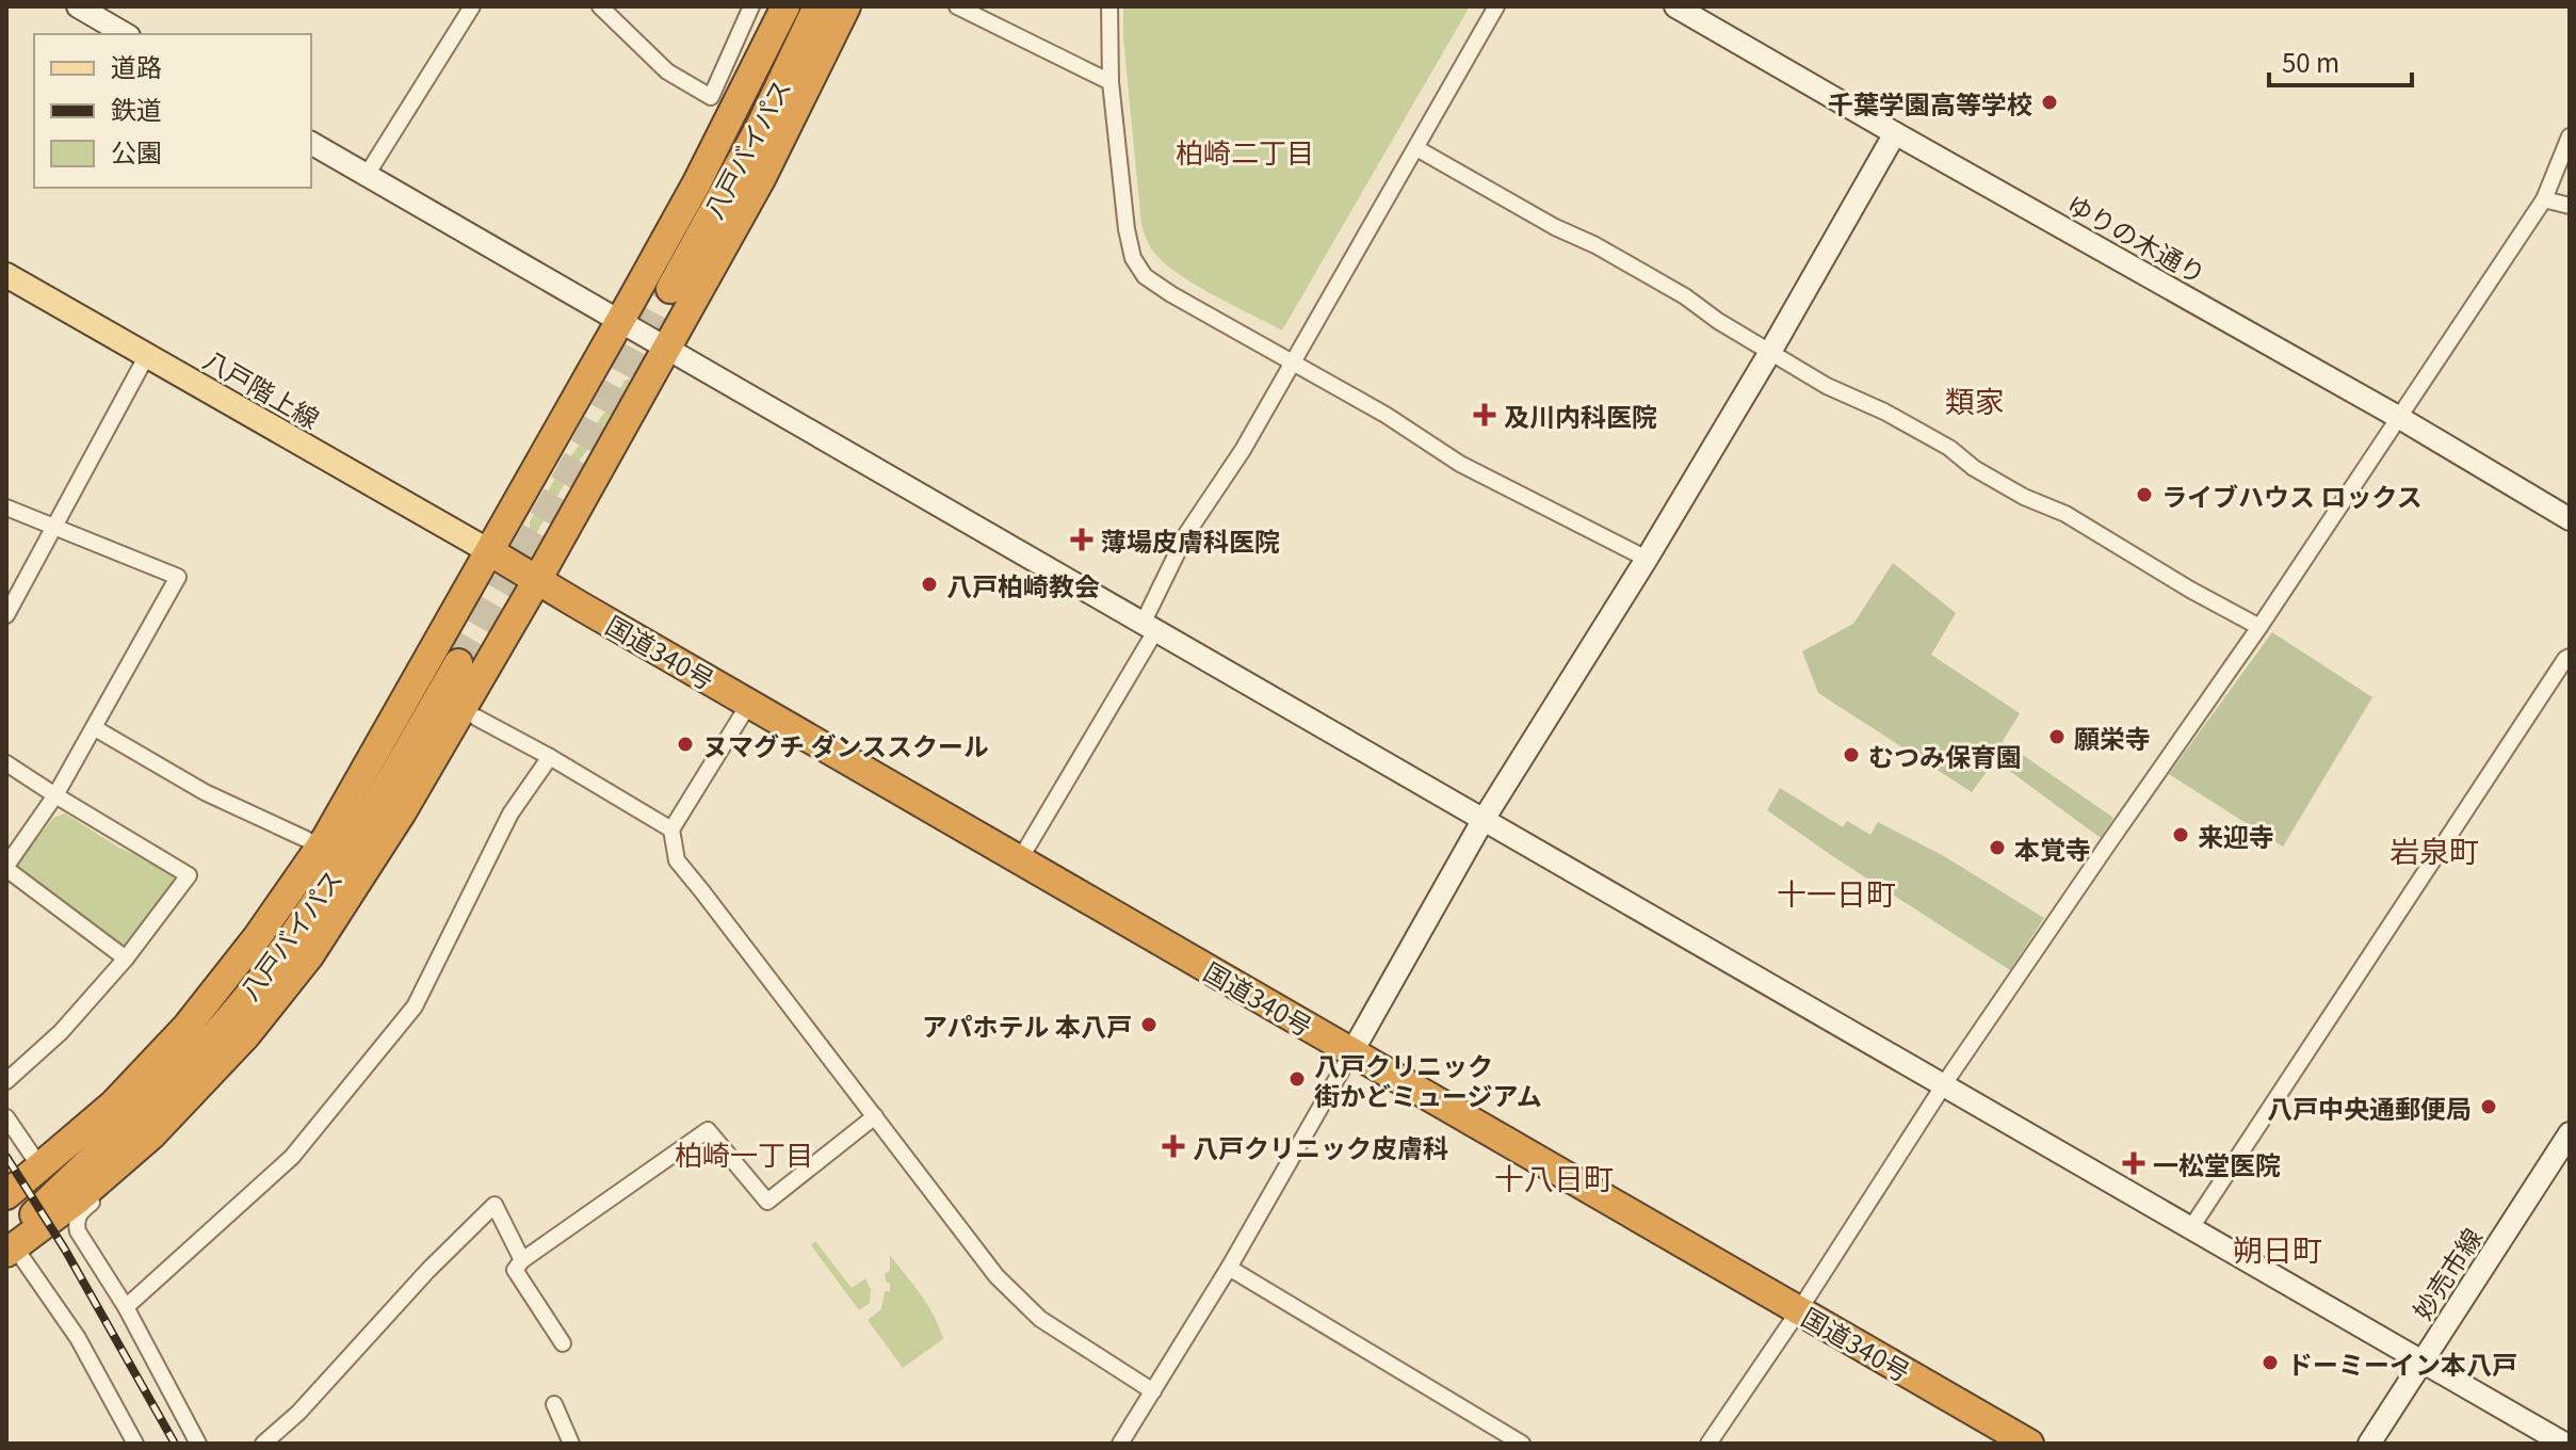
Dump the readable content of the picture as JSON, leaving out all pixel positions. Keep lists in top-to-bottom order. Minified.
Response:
{"streets":{"highway":["八戸バイパス","国道340号"],"main road":["八戸階上線"],"street":["ゆりの木通り","妙売市線"]},"crossings":[["八戸階上線","国道340号"]],"districts":["柏崎二丁目","類家","岩泉町","十一日町","柏崎一丁目","十八日町","朔日町"],"places":{"other":["千葉学園高等学校","ライブハウス ロックス","八戸柏崎教会","願栄寺","ヌマグチ ダンススクール","むつみ保育園","来迎寺","本覚寺","アパホテル 本八戸","八戸クリニック 街かどミュージアム","八戸中央通郵便局","ドーミーイン本八戸"],"health":["及川内科医院","薄場皮膚科医院","八戸クリニック皮膚科","一松堂医院"]},"legend":["道路","鉄道","公園"],"scale_bar":"50 m"}
